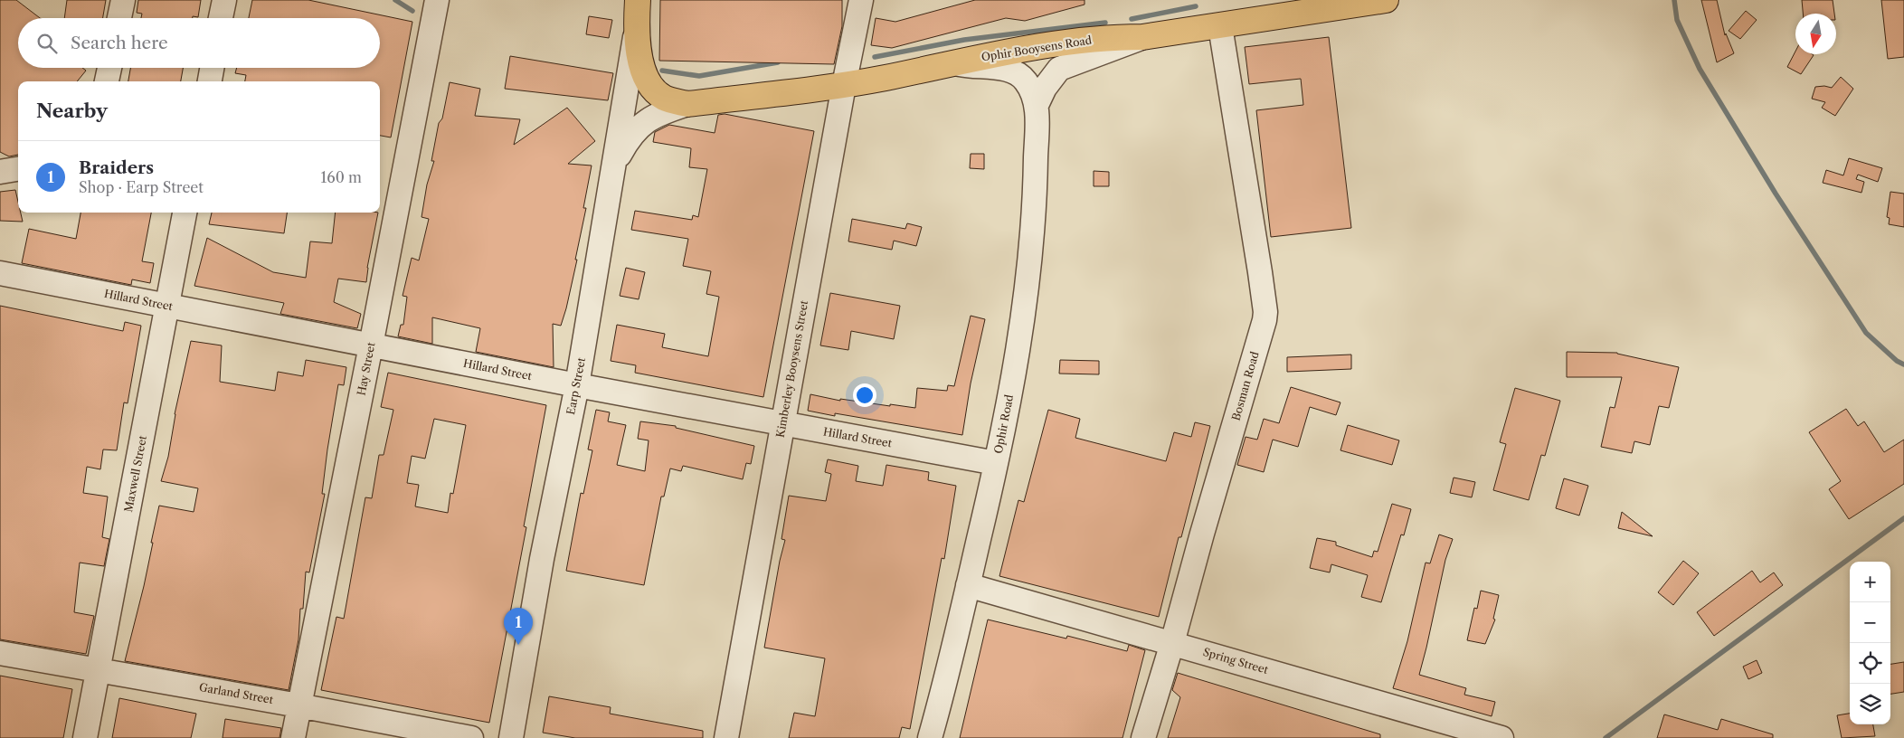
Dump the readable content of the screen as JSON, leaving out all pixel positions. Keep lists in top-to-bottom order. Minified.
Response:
{"streets":{"main road":["Ophir Booysens Road"],"street":["Hillard Street","Hay Street","Kimberley Booysens Street","Earp Street","Bosman Road","Ophir Road","Maxwell Street","Spring Street","Garland Street"]},"crossings":[["Ophir Booysens Road","Kimberley Booysens Street"],["Ophir Booysens Road","Bosman Road"],["Hillard Street","Hay Street"],["Hillard Street","Kimberley Booysens Street"],["Hillard Street","Earp Street"],["Hillard Street","Ophir Road"],["Hillard Street","Maxwell Street"],["Hay Street","Garland Street"],["Bosman Road","Spring Street"],["Ophir Road","Spring Street"],["Maxwell Street","Garland Street"]],"north":"bottom","page":{"search":"Search here","heading":"Nearby","list":[{"mark":"1","name":"Braiders","note":"Shop · Earp Street","value":"160 m"}],"map_buttons":["+","−"],"pins":"1"}}
